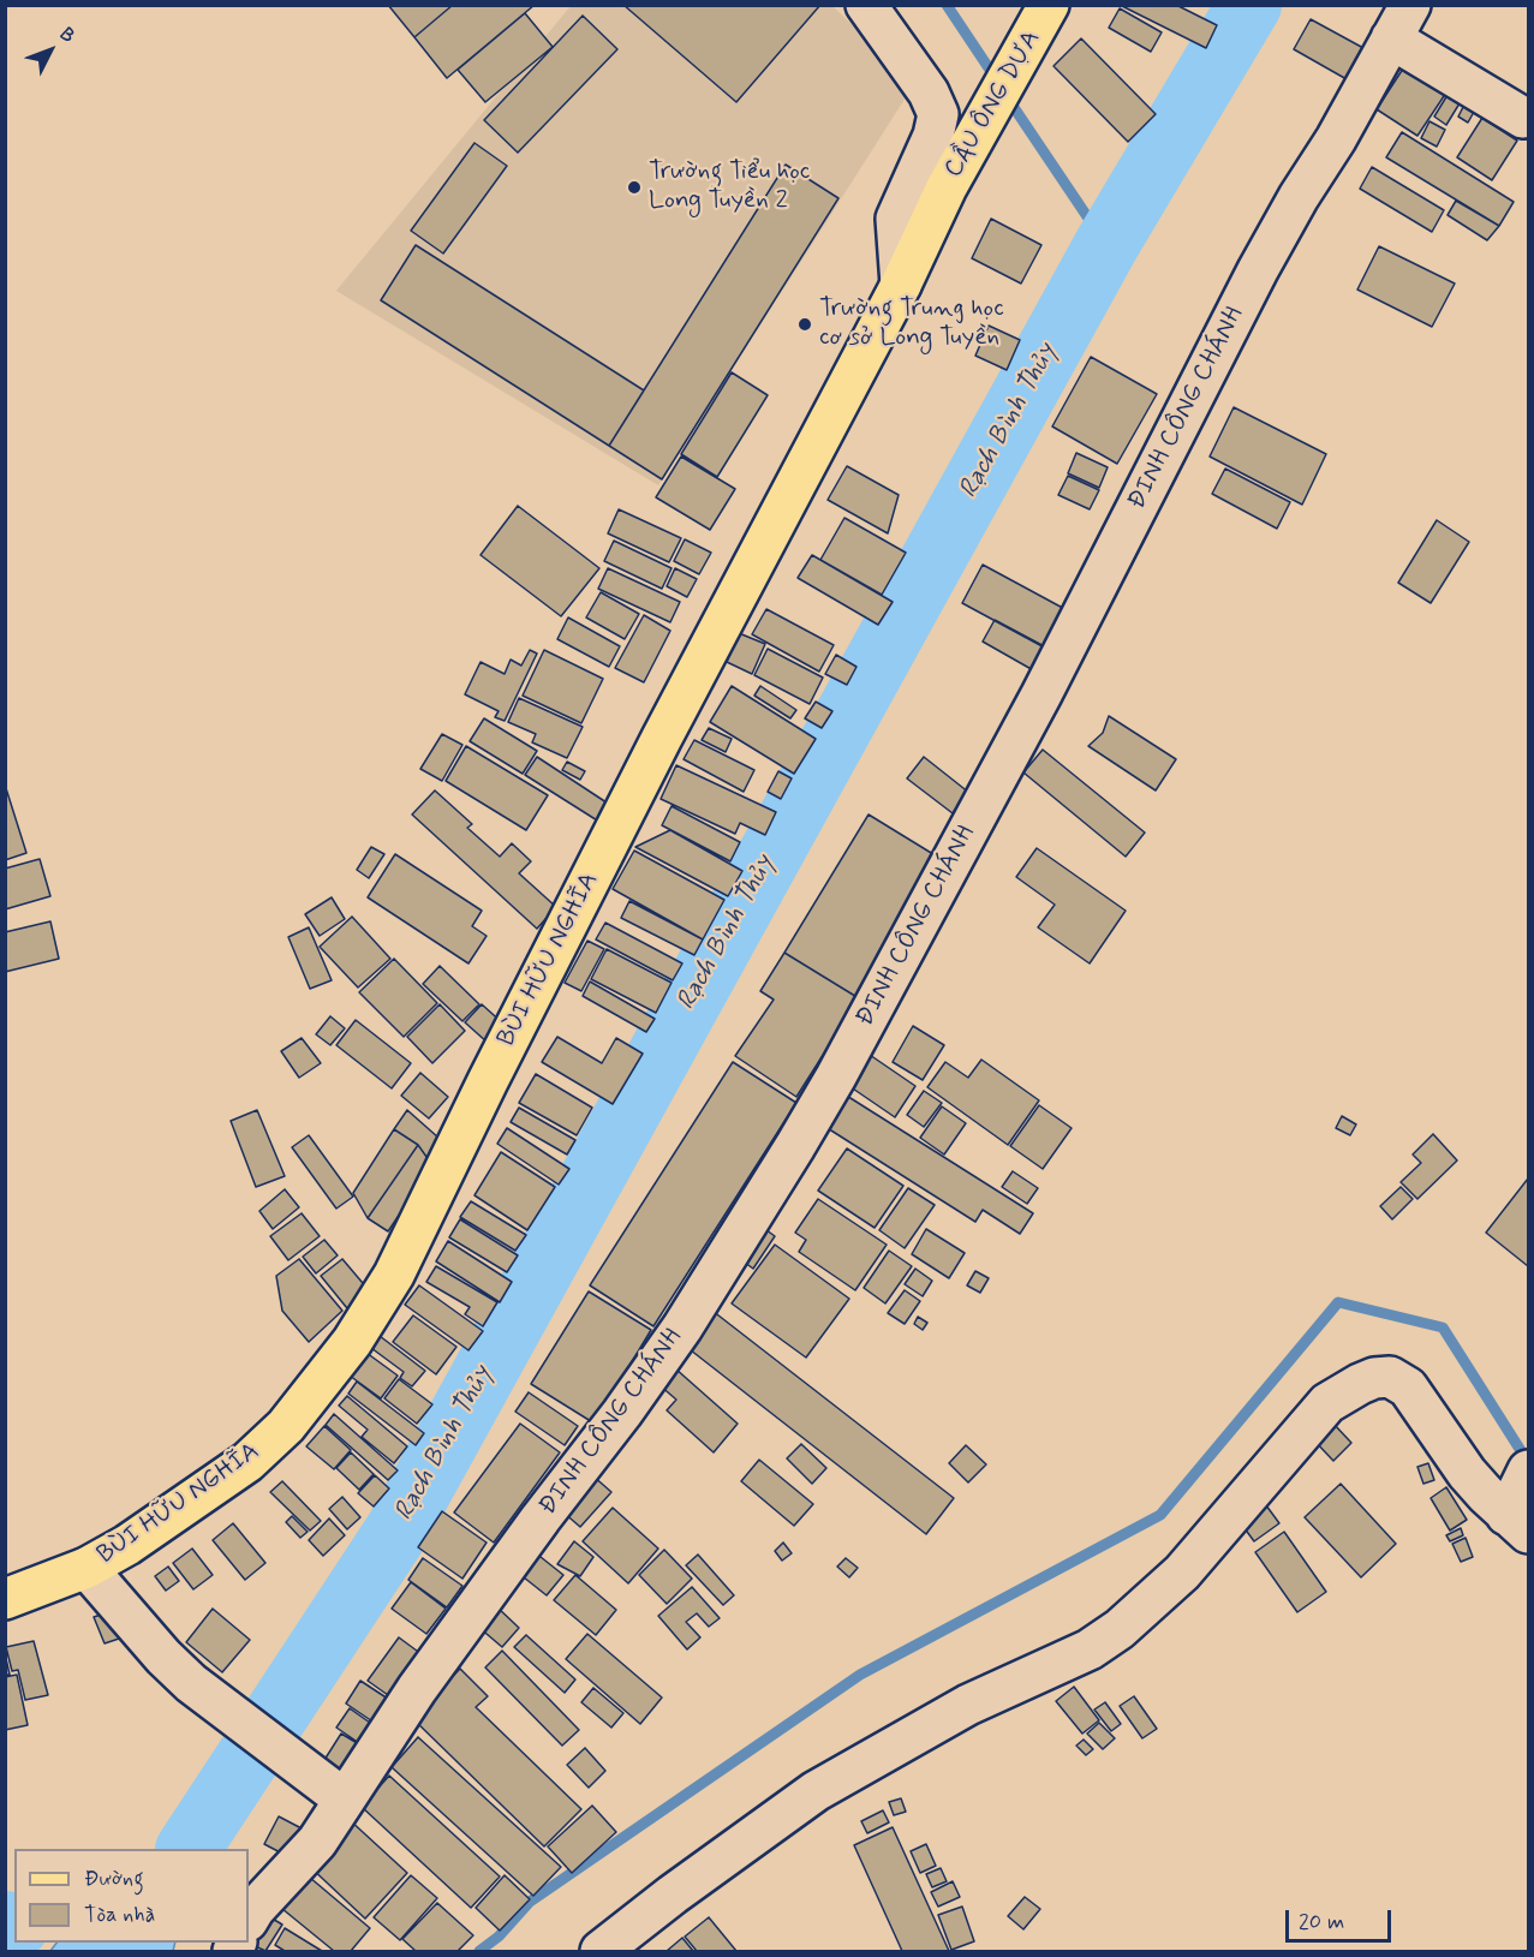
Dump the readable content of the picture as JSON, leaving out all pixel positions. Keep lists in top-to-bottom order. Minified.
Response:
{"streets":{"main road":["CẦU ÔNG DỰA","BÙI HỮU NGHĨA"],"street":["ĐINH CÔNG CHÁNH"]},"crossings":[["CẦU ÔNG DỰA","BÙI HỮU NGHĨA"]],"water":["Rạch Bình Thủy"],"places":["Trường Tiểu học Long Tuyền 2","Trường Trung học cơ sở Long Tuyền"],"legend":["Đường","Tòa nhà"],"scale_bar":"20 m","north":"top right"}
